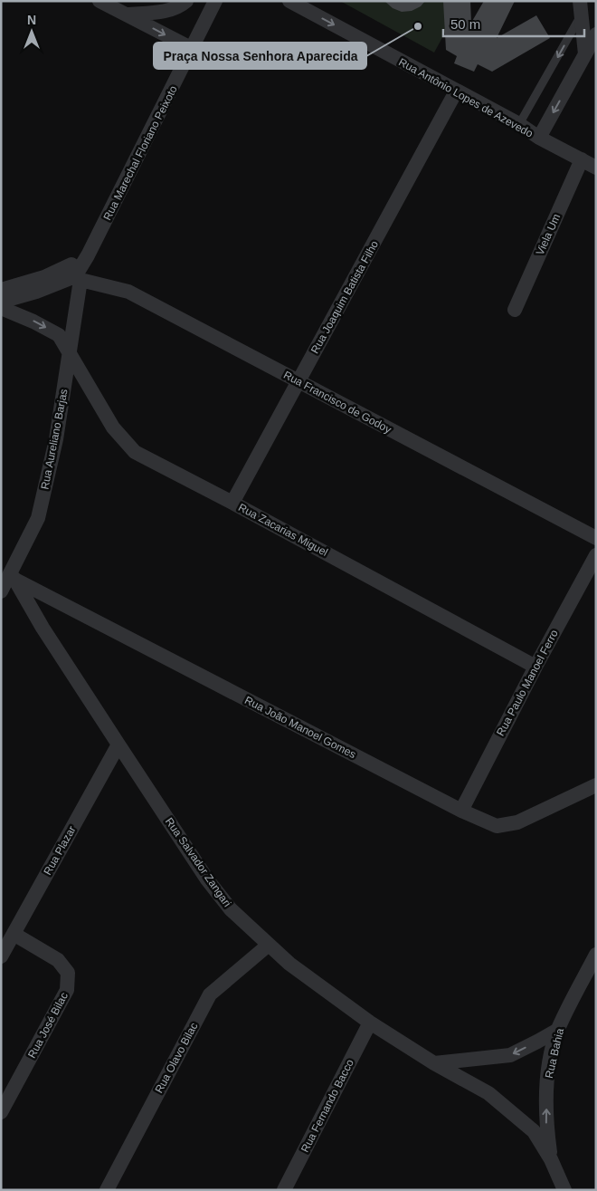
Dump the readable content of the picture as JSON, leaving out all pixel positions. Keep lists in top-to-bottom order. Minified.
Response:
{"streets":{"street":["Rua Antônio Lopes de Azevedo","Rua Marechal Floriano Peixoto","Viela Um","Rua Joaquim Batista Filho","Rua Francisco de Godoy","Rua Aureliano Barjas","Rua Zacarias Miguel","Rua Paulo Manoel Ferro","Rua João Manoel Gomes","Rua Plazar","Rua Salvador Zangari","Rua José Bilac","Rua Bahia","Rua Olavo Bilac","Rua Fernando Bacco"]},"crossings":[["Rua Antônio Lopes de Azevedo","Viela Um"],["Rua Antônio Lopes de Azevedo","Rua Joaquim Batista Filho"],["Rua Marechal Floriano Peixoto","Rua Francisco de Godoy"],["Rua Marechal Floriano Peixoto","Rua Aureliano Barjas"],["Rua Joaquim Batista Filho","Rua Francisco de Godoy"],["Rua Joaquim Batista Filho","Rua Zacarias Miguel"],["Rua Francisco de Godoy","Rua Aureliano Barjas"],["Rua Aureliano Barjas","Rua Zacarias Miguel"],["Rua Aureliano Barjas","Rua João Manoel Gomes"],["Rua Aureliano Barjas","Rua Salvador Zangari"],["Rua Zacarias Miguel","Rua Paulo Manoel Ferro"],["Rua Paulo Manoel Ferro","Rua João Manoel Gomes"],["Rua João Manoel Gomes","Rua Salvador Zangari"],["Rua Plazar","Rua Salvador Zangari"],["Rua Plazar","Rua José Bilac"],["Rua Salvador Zangari","Rua Bahia"],["Rua Salvador Zangari","Rua Olavo Bilac"],["Rua Salvador Zangari","Rua Fernando Bacco"]],"one_way":["Rua Antônio Lopes de Azevedo","Rua Bahia"],"places":["Praça Nossa Senhora Aparecida"],"scale_bar":"50 m","north":"top"}
